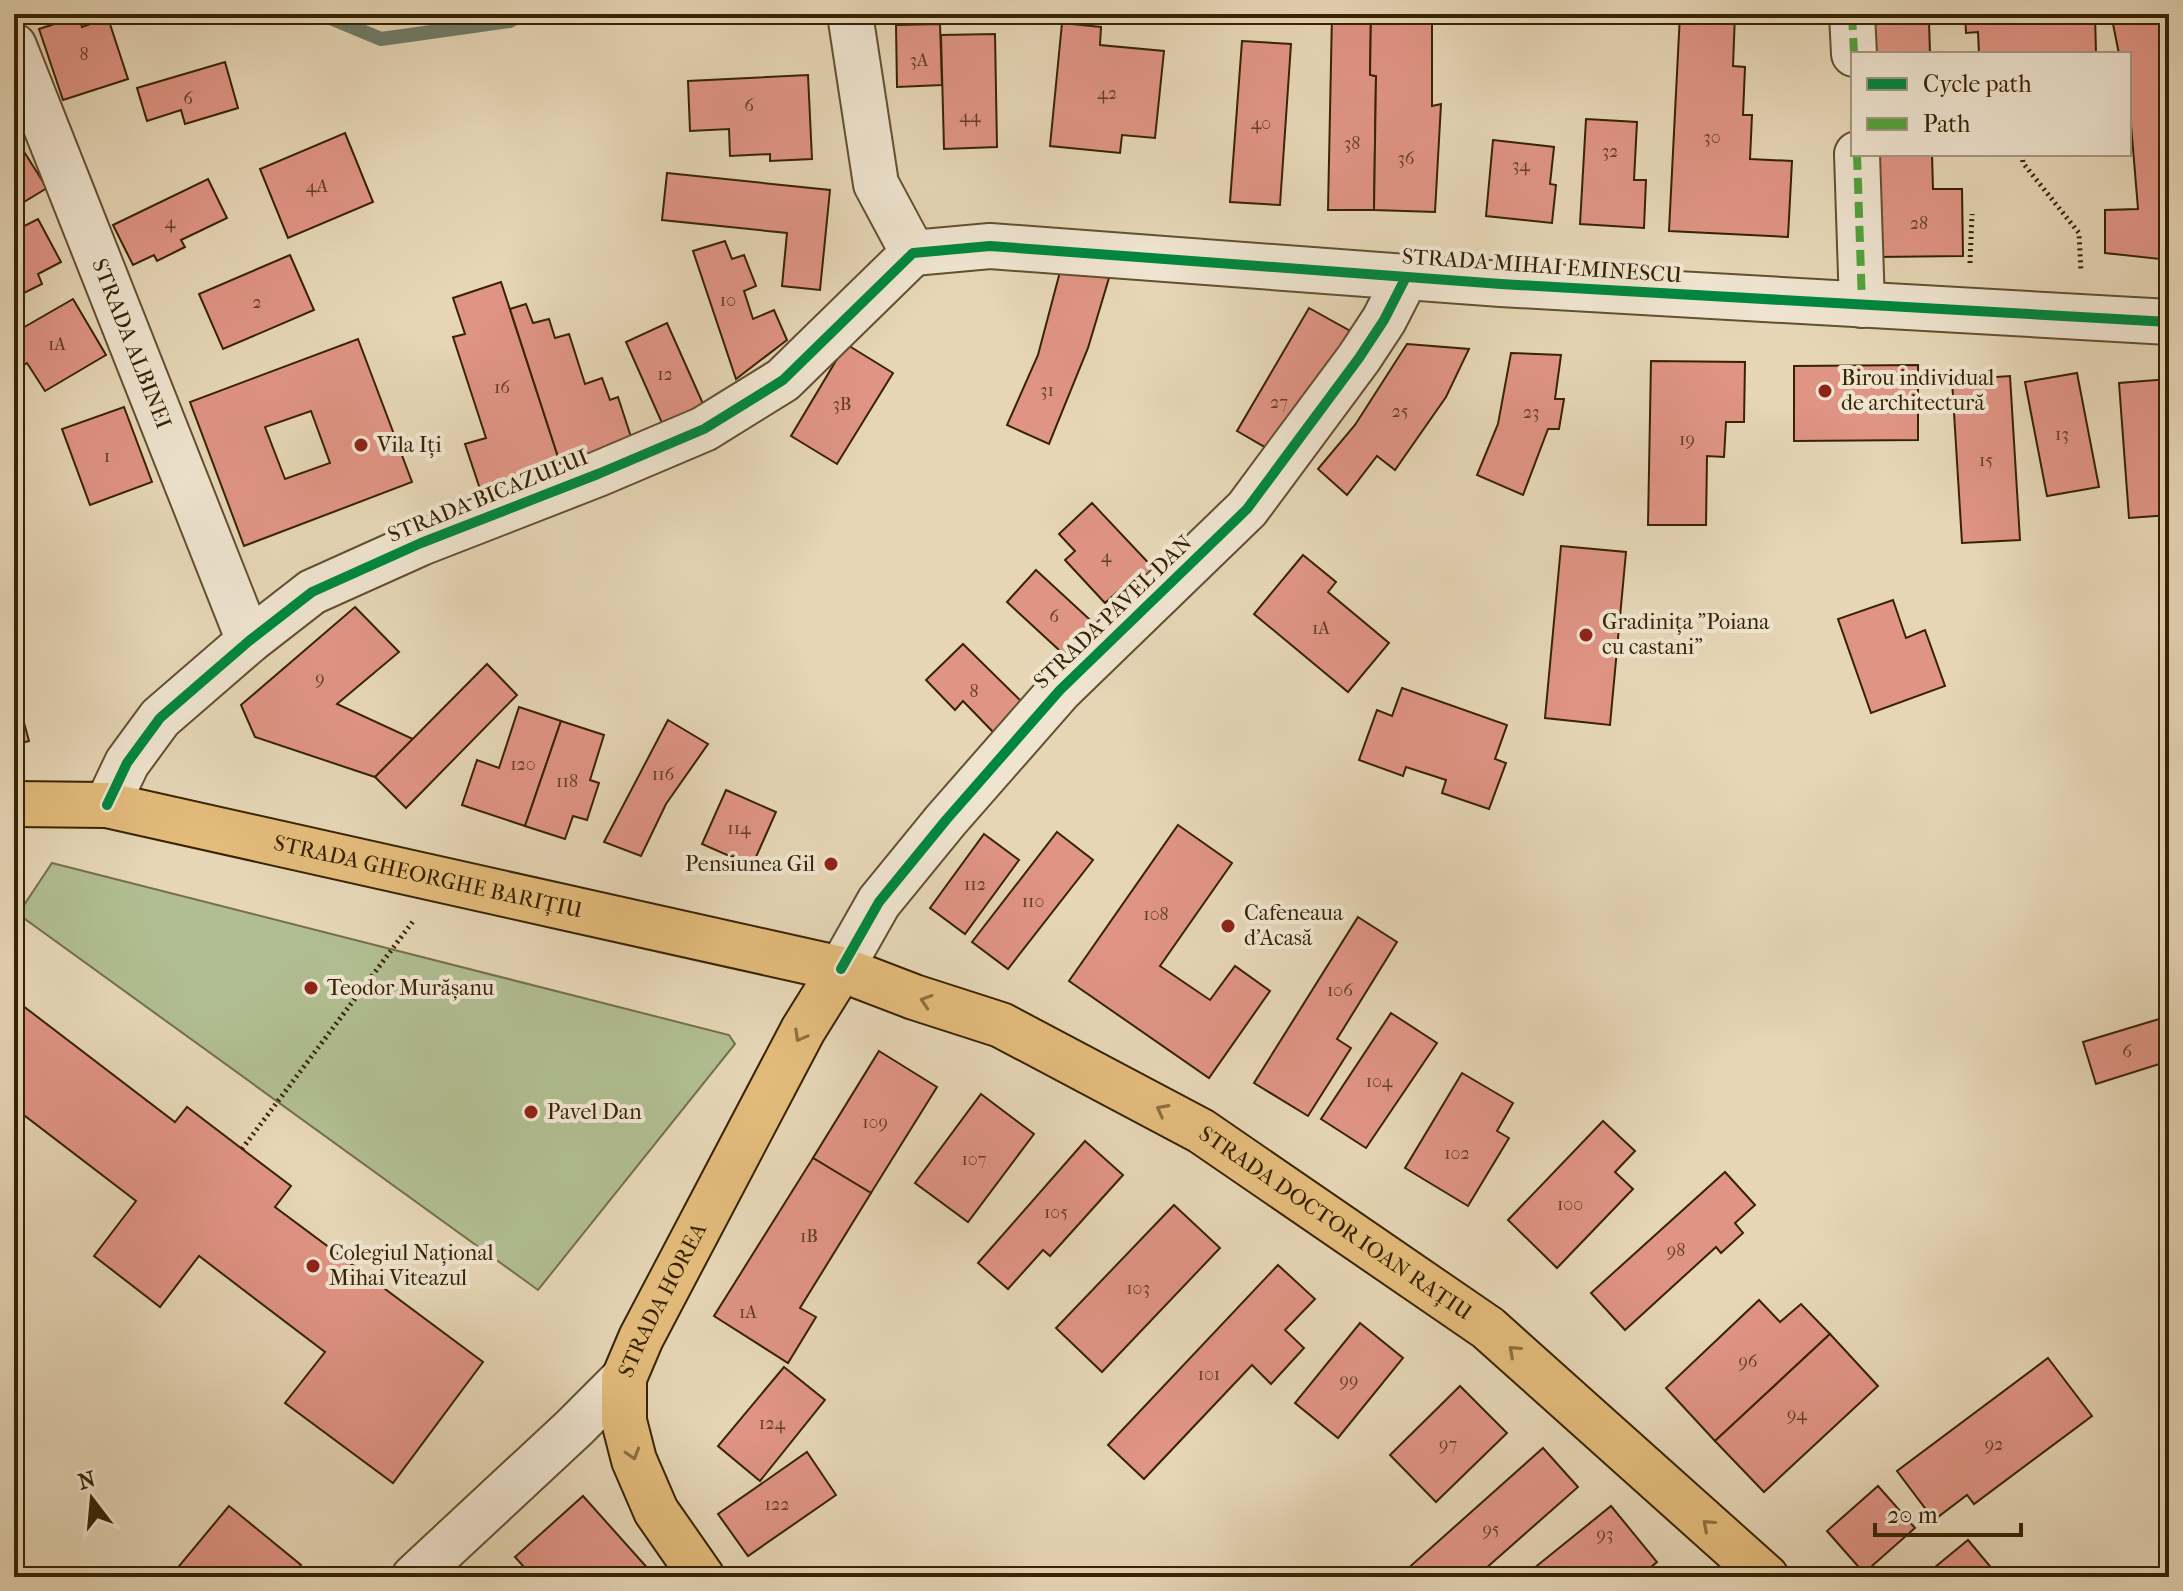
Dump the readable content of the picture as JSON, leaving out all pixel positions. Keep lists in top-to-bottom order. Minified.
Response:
{"streets":{"main road":["STRADA GHEORGHE BARIȚIU","STRADA DOCTOR IOAN RAȚIU","STRADA HOREA"],"street":["STRADA MIHAI EMINESCU","STRADA ALBINEI","STRADA BICAZULUI","STRADA PAVEL DAN"]},"crossings":[["STRADA MIHAI EMINESCU","STRADA BICAZULUI"],["STRADA MIHAI EMINESCU","STRADA PAVEL DAN"],["STRADA ALBINEI","STRADA BICAZULUI"],["STRADA BICAZULUI","STRADA GHEORGHE BARIȚIU"],["STRADA PAVEL DAN","STRADA GHEORGHE BARIȚIU"],["STRADA PAVEL DAN","STRADA DOCTOR IOAN RAȚIU"],["STRADA PAVEL DAN","STRADA HOREA"],["STRADA GHEORGHE BARIȚIU","STRADA DOCTOR IOAN RAȚIU"],["STRADA GHEORGHE BARIȚIU","STRADA HOREA"],["STRADA DOCTOR IOAN RAȚIU","STRADA HOREA"]],"one_way":["STRADA DOCTOR IOAN RAȚIU","STRADA HOREA"],"places":["Birou individual de architectură","Vila Iți","Gradinița \"Poiana cu castani\"","Pensiunea Gil","Cafeneaua d'Acasă","Teodor Murășanu","Pavel Dan","Colegiul Național Mihai Viteazul"],"house_numbers":["8","3A","42","6","6","44","40","30","38","32","36","34","4A","4","28","10","2","1A","12","16","31","27","3B","25","23","13","19","1","15","4","6","1A","9","8","120","116","118","114","112","110","108","106","6","104","109","102","107","100","105","1B","98","103","1A","96","101","99","94","124","97","92","122","95","93"],"legend":["Cycle path","Path"],"scale_bar":"20 m","north":"top"}
